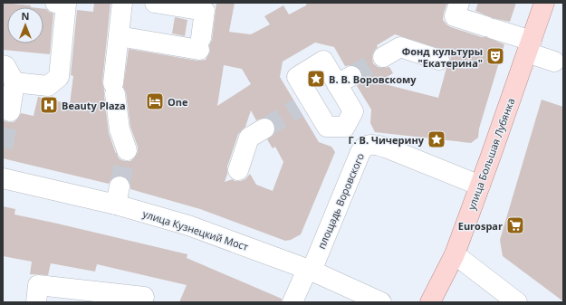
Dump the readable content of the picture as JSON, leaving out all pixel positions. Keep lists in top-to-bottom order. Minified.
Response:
{"streets":{"main road":["улица Большая Лубянка"],"street":["площадь Воровского","улица Кузнецкий Мост"]},"crossings":[["улица Большая Лубянка","площадь Воровского"],["площадь Воровского","улица Кузнецкий Мост"]],"places":{"theatre":["Фонд культуры \"Екатерина\""],"place":["В. В. Воровскому","Г. В. Чичерину"],"hotel":["One"],"hospital":["Beauty Plaza"],"supermarket":["Eurospar"]},"north":"top"}
